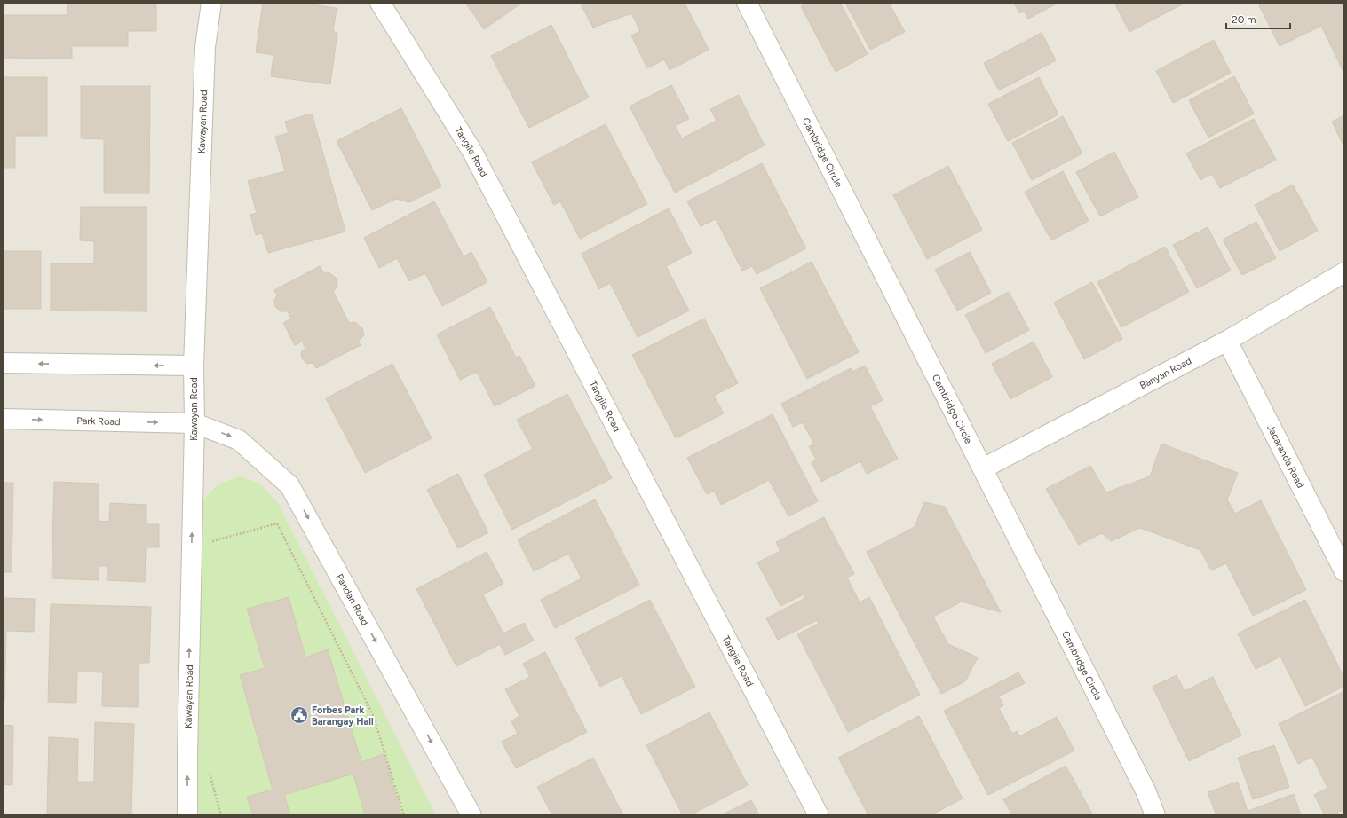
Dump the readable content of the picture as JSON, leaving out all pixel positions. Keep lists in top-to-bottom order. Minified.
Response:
{"streets":{"street":["Kawayan Road","Tangile Road","Cambridge Circle","Banyan Road","Park Road","Jacaranda Road","Pandan Road"]},"crossings":[["Kawayan Road","Park Road"],["Kawayan Road","Pandan Road"],["Cambridge Circle","Banyan Road"],["Banyan Road","Jacaranda Road"],["Park Road","Pandan Road"]],"one_way":["Kawayan Road","Pandan Road"],"places":{"public building":["Forbes Park Barangay Hall"]},"scale_bar":"20 m"}
